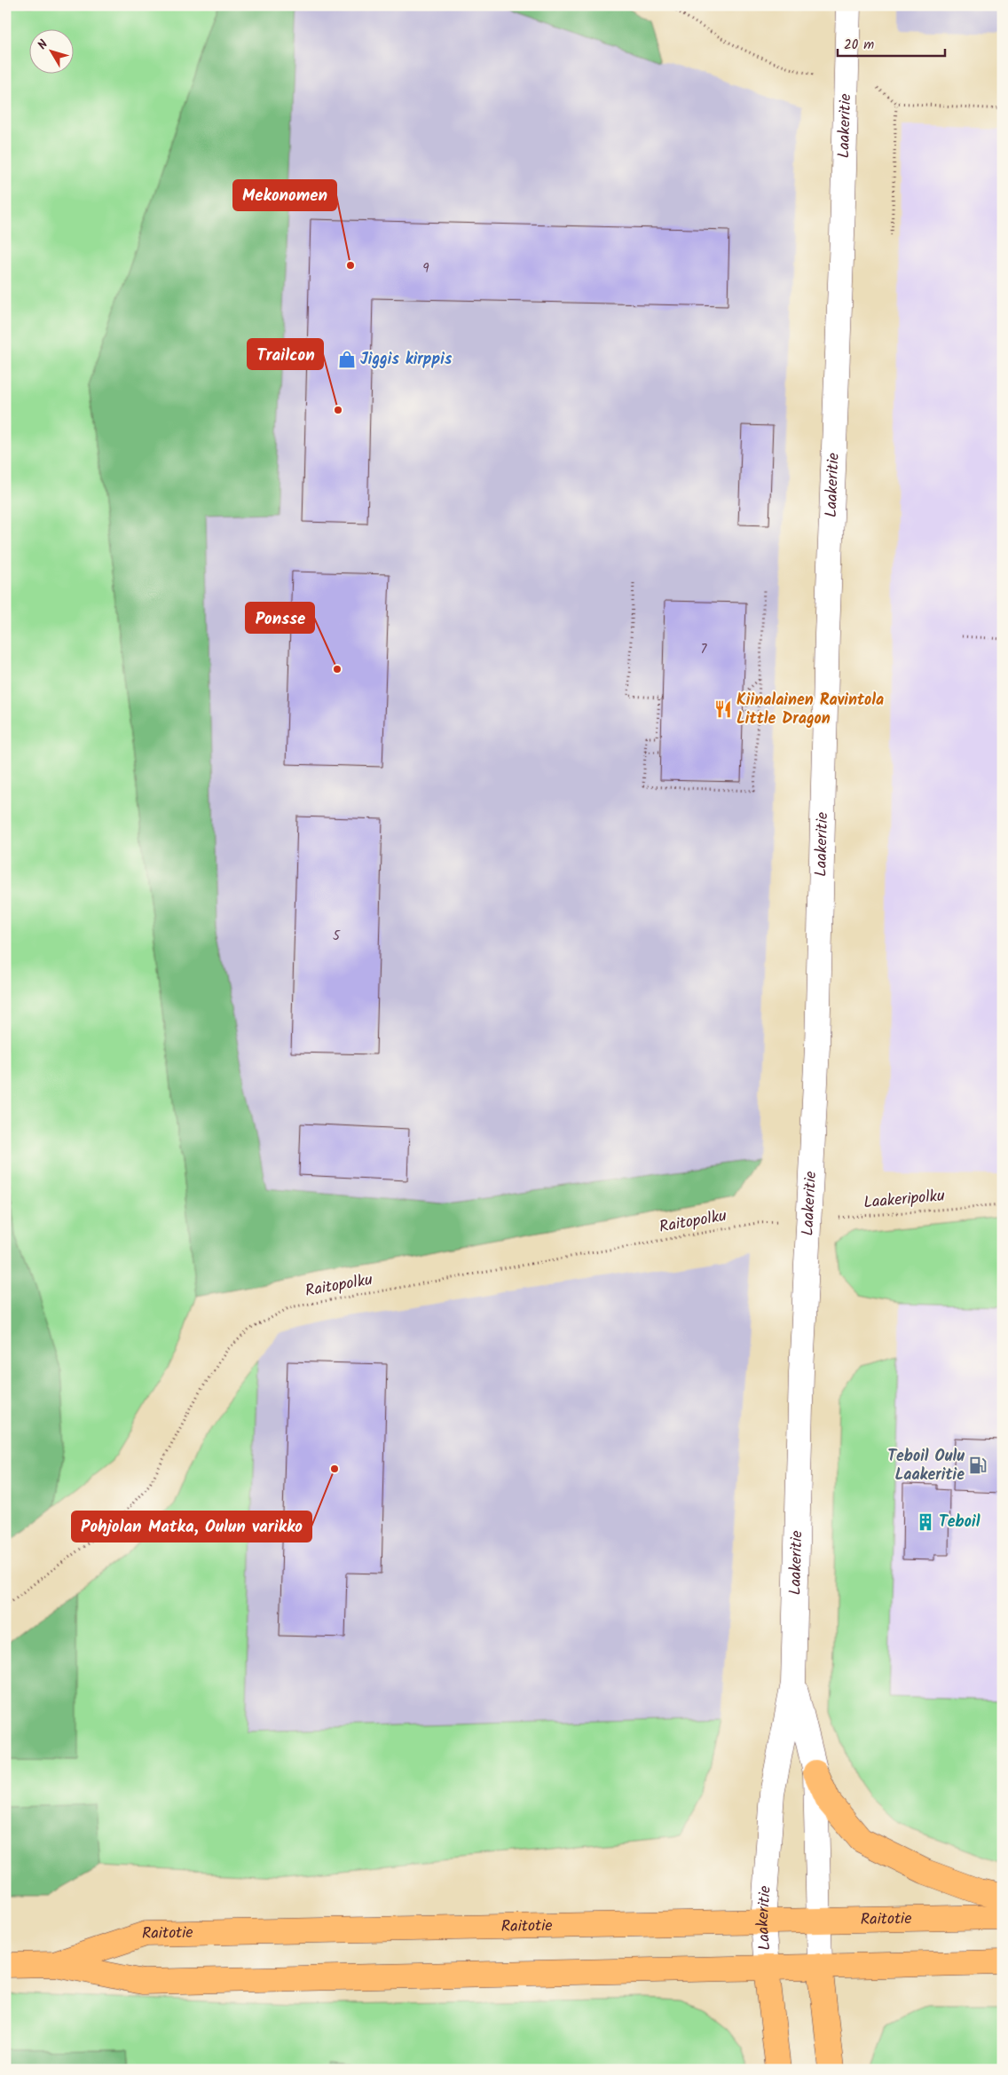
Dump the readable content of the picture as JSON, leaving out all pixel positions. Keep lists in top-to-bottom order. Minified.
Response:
{"streets":{"main road":["Raitotie"],"street":["Laakeritie"],"path":["Laakeripolku","Raitopolku"]},"crossings":[["Laakeritie","Laakeripolku"],["Laakeritie","Raitopolku"],["Laakeritie","Raitotie"],["Laakeripolku","Raitopolku"]],"places":{"other":["Mekonomen","Trailcon","Ponsse","Pohjolan Matka, Oulun varikko"],"shop":["Jiggis kirppis"],"restaurant":["Kiinalainen Ravintola Little Dragon"],"fuel station":["Teboil Oulu Laakeritie"],"building":["Teboil"]},"house_numbers":["9","7","5"],"scale_bar":"20 m","north":"top left"}
